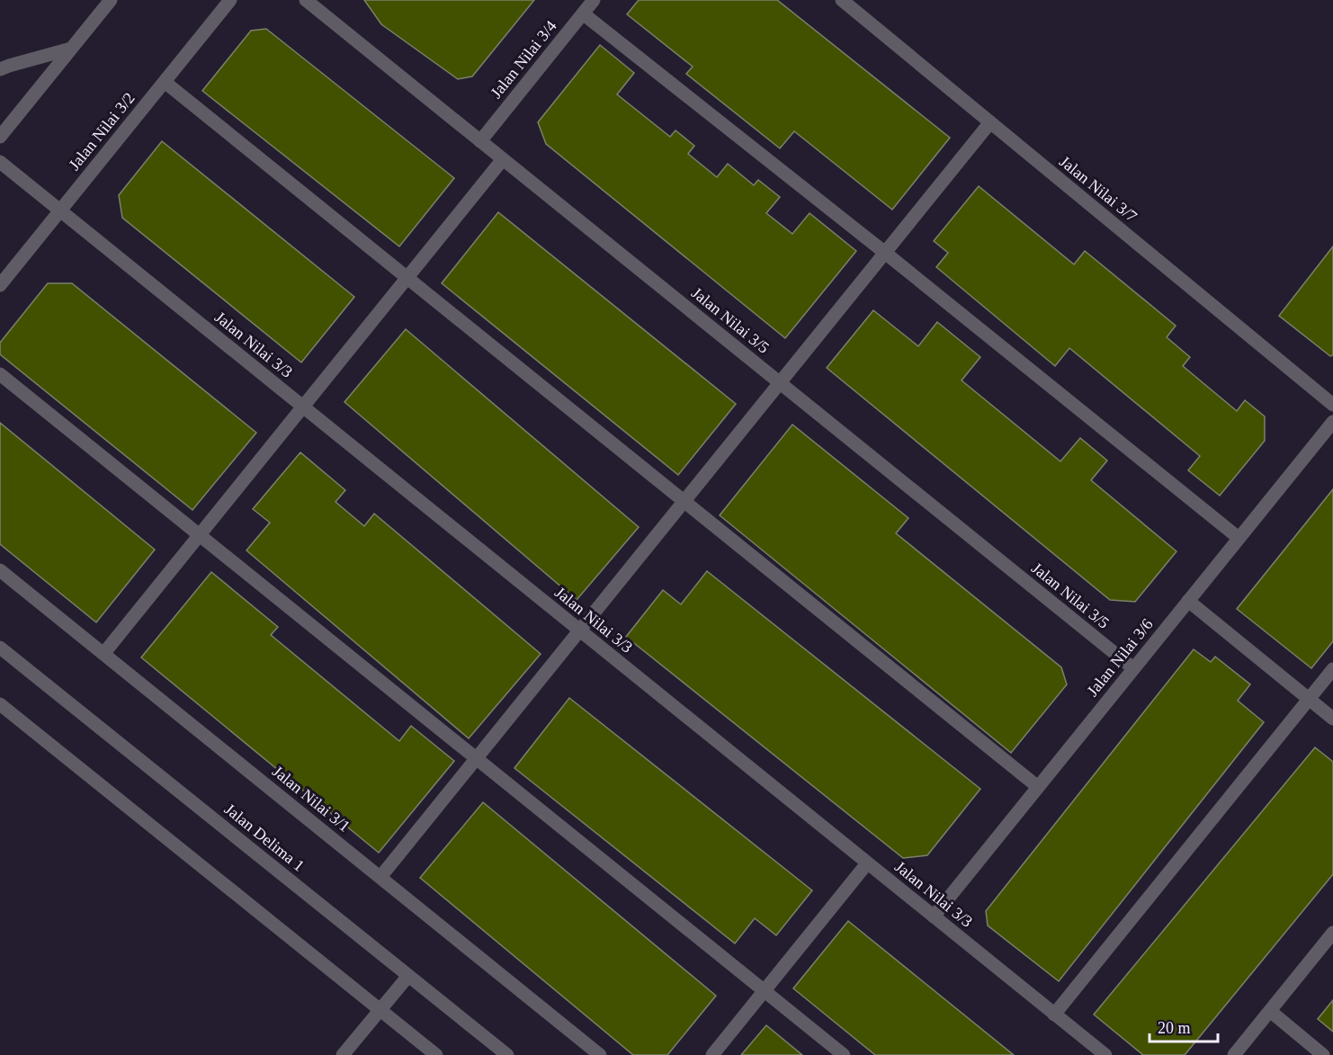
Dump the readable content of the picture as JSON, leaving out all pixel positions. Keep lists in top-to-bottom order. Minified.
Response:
{"streets":{"street":["Jalan Nilai 3/4","Jalan Nilai 3/2","Jalan Nilai 3/7","Jalan Nilai 3/5","Jalan Nilai 3/3","Jalan Nilai 3/6","Jalan Nilai 3/1","Jalan Delima 1"]},"crossings":[["Jalan Nilai 3/4","Jalan Nilai 3/5"],["Jalan Nilai 3/2","Jalan Nilai 3/3"],["Jalan Nilai 3/5","Jalan Nilai 3/6"],["Jalan Nilai 3/3","Jalan Nilai 3/6"]],"scale_bar":"20 m"}
